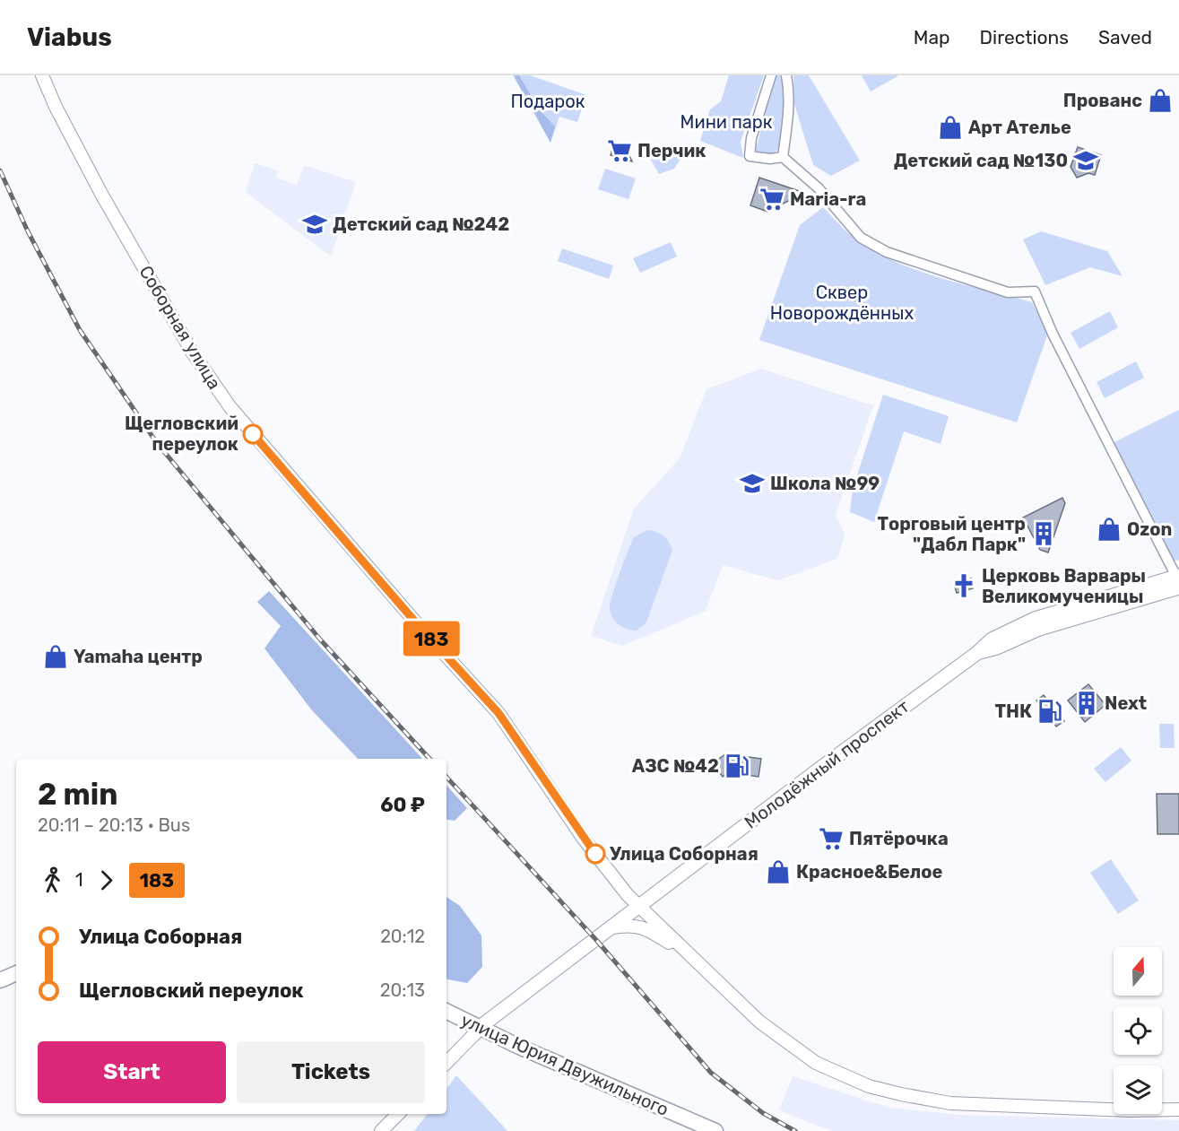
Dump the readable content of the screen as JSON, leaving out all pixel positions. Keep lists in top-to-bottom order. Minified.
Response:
{"streets":{"main road":["Молодёжный проспект","улица Юрия Двужильного"],"street":["Соборная улица"]},"crossings":[["Соборная улица","Молодёжный проспект"],["Молодёжный проспект","улица Юрия Двужильного"]],"parks":["Подарок","Мини парк","Сквер Новорождённых"],"places":{"shop":["Прованс","Арт Ателье","Ozon","Yamaha центр","Красное&Белое"],"supermarket":["Перчик","Maria-ra","Пятёрочка"],"school or university":["Детский сад №130","Детский сад №242","Школа №99"],"other":["Щегловский переулок","Улица Соборная"],"building":["Торговый центр \"Дабл Парк\"","Next"],"church":["Церковь Варвары Великомученицы"],"fuel station":["ТНК","АЗС №42"]},"lines":["bus line 183"],"north":"top","page":{"header":"Viabus","nav":["Map","Directions","Saved"],"on_map":"183","heading":["2 min","20:11 – 20:13 · Bus","60 ₽"],"legs":["1","183"],"list":[{"name":"Улица Соборная","value":"20:12"},{"name":"Щегловский переулок","value":"20:13"}],"buttons":["Start","Tickets"]}}
